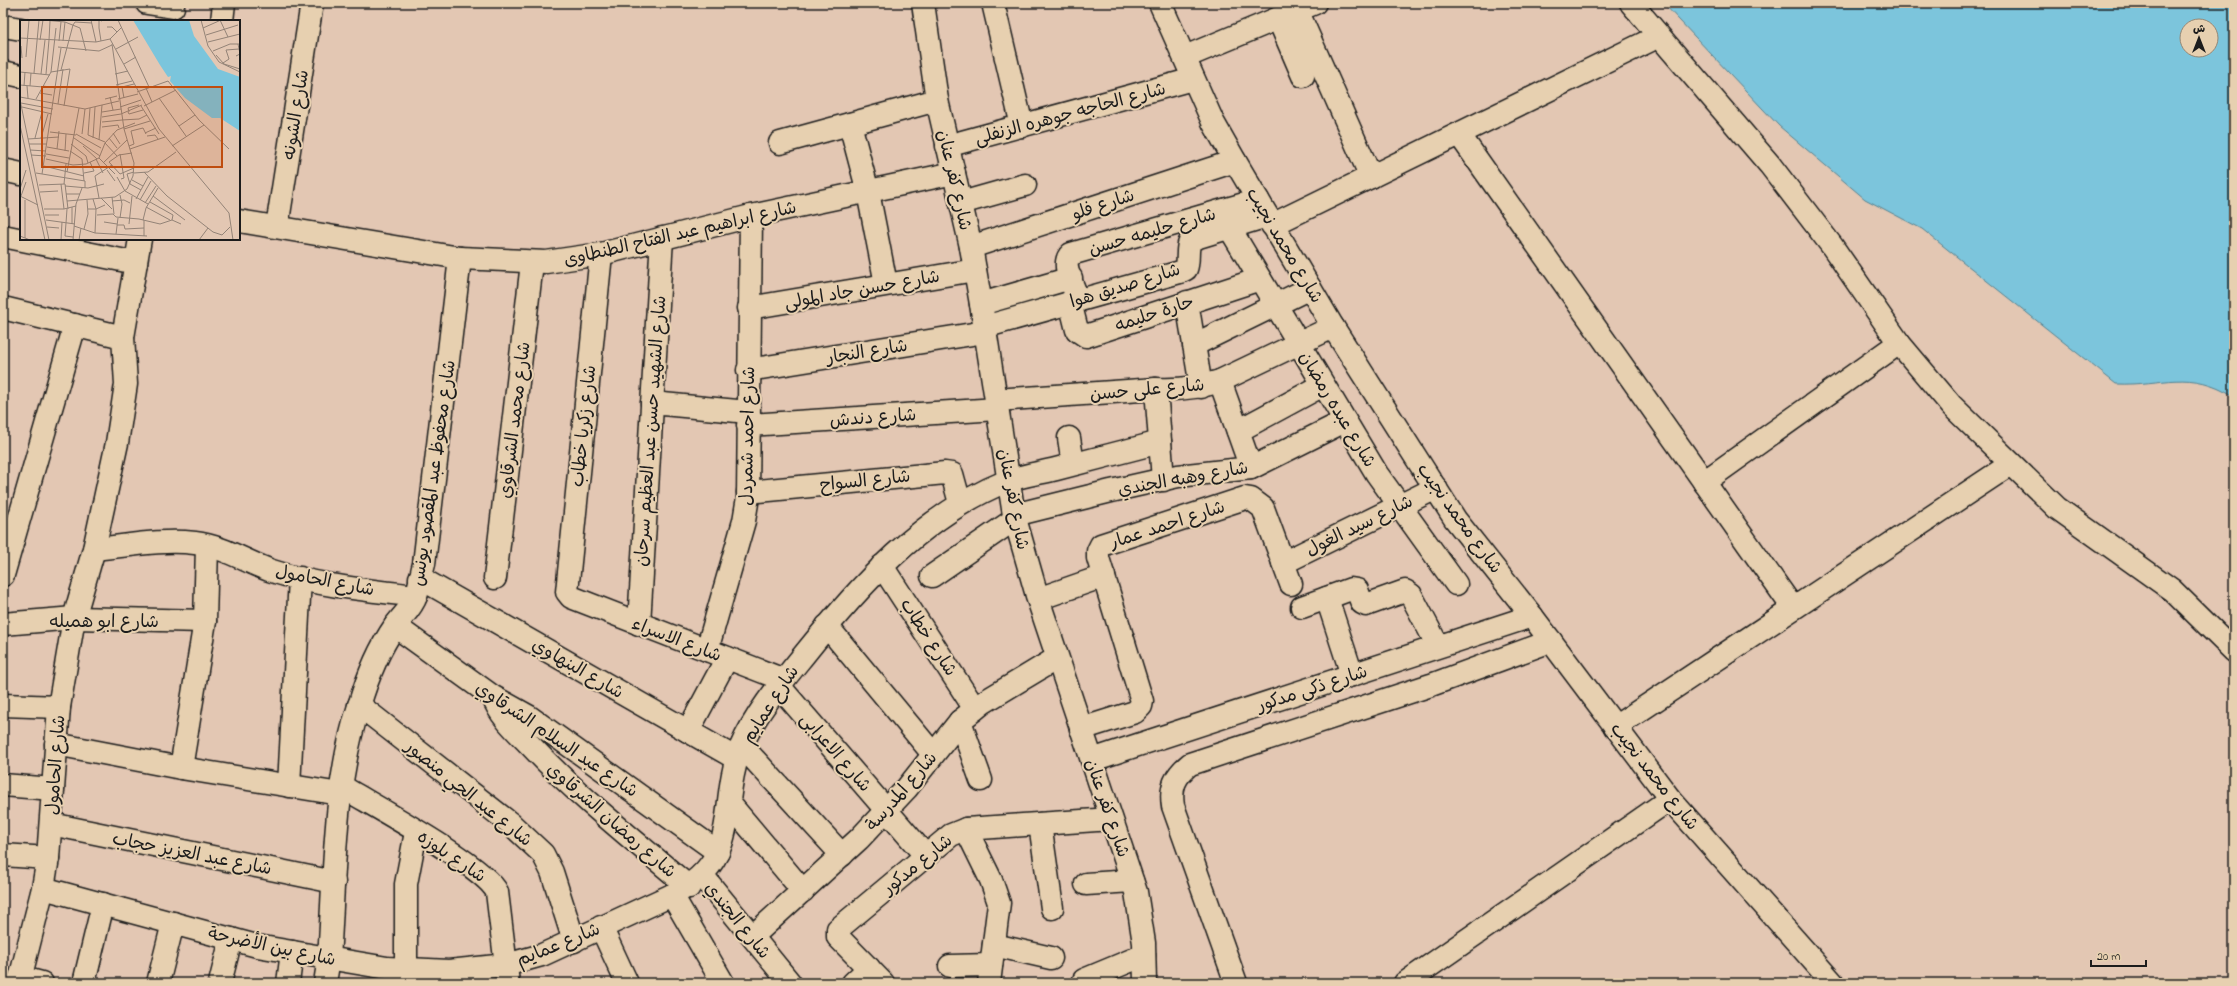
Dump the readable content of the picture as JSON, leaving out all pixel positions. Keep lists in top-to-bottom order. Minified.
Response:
{"streets":{"street":["شارع الحاجه جوهره الزنفلى","شارع الشونه","شارع كفر عنان","شارع فلو","شارع حليمه حسن","شارع ابراهيم عبد الفتاح الطنطاوى","شارع محمد نجيب","شارع صديق هوا","شارع حسن جاد المولى","حارة حليمه","شارع النجار","شارع على حسن","شارع عبده رمضان","شارع دندش","شارع محمد الشرقاوي","شارع زكريا خطاب","شارع الشهيد حسن عبد العظيم سرحان","شارع احمد شمردل","شارع محفوظ عبد المقصود يونس","شارع وهبه الجندي","شارع السواح","شارع احمد عمار","شارع سيد الغول","شارع الحامول","شارع ابو هميله","شارع خطاب","شارع الاسراء","شارع البنهاوي","شارع ذكى مدكور","شارع عمايم","شارع عبد السلام الشرقاوي","شارع الاعرابى","شارع المدرسة","شارع عبد الحي منصور","شارع رمضان الشرقاوي","شارع عبد العزيز حجاب","شارع بلوزه","شارع مدكور","شارع الجندي","شارع بين الأضرحة"]},"crossings":[["شارع الحاجه جوهره الزنفلى","شارع كفر عنان"],["شارع الحاجه جوهره الزنفلى","شارع محمد نجيب"],["شارع الشونه","شارع ابراهيم عبد الفتاح الطنطاوى"],["شارع كفر عنان","شارع فلو"],["شارع كفر عنان","شارع ابراهيم عبد الفتاح الطنطاوى"],["شارع كفر عنان","شارع صديق هوا"],["شارع كفر عنان","شارع حسن جاد المولى"],["شارع كفر عنان","شارع النجار"],["شارع كفر عنان","شارع على حسن"],["شارع كفر عنان","شارع دندش"],["شارع كفر عنان","شارع وهبه الجندي"],["شارع كفر عنان","شارع احمد عمار"],["شارع كفر عنان","شارع ذكى مدكور"],["شارع كفر عنان","شارع عمايم"],["شارع كفر عنان","شارع المدرسة"],["شارع كفر عنان","شارع مدكور"],["شارع فلو","شارع محمد نجيب"],["شارع حليمه حسن","شارع محمد نجيب"],["شارع حليمه حسن","شارع صديق هوا"],["شارع حليمه حسن","حارة حليمه"],["شارع ابراهيم عبد الفتاح الطنطاوى","شارع محمد الشرقاوي"],["شارع ابراهيم عبد الفتاح الطنطاوى","شارع زكريا خطاب"],["شارع ابراهيم عبد الفتاح الطنطاوى","شارع الشهيد حسن عبد العظيم سرحان"],["شارع ابراهيم عبد الفتاح الطنطاوى","شارع احمد شمردل"],["شارع ابراهيم عبد الفتاح الطنطاوى","شارع محفوظ عبد المقصود يونس"],["شارع محمد نجيب","شارع صديق هوا"],["شارع محمد نجيب","شارع على حسن"],["شارع محمد نجيب","شارع سيد الغول"],["شارع محمد نجيب","شارع ذكى مدكور"],["شارع صديق هوا","حارة حليمه"],["شارع صديق هوا","شارع النجار"],["شارع صديق هوا","شارع عبده رمضان"],["شارع حسن جاد المولى","شارع احمد شمردل"],["حارة حليمه","شارع عبده رمضان"],["شارع النجار","شارع احمد شمردل"],["شارع على حسن","شارع عبده رمضان"],["شارع على حسن","شارع دندش"],["شارع عبده رمضان","شارع وهبه الجندي"],["شارع عبده رمضان","شارع سيد الغول"],["شارع دندش","شارع الشهيد حسن عبد العظيم سرحان"],["شارع دندش","شارع احمد شمردل"],["شارع زكريا خطاب","شارع الاسراء"],["شارع الشهيد حسن عبد العظيم سرحان","شارع الاسراء"],["شارع احمد شمردل","شارع السواح"],["شارع احمد شمردل","شارع الاسراء"],["شارع محفوظ عبد المقصود يونس","شارع الحامول"],["شارع محفوظ عبد المقصود يونس","شارع البنهاوي"],["شارع محفوظ عبد المقصود يونس","شارع عبد السلام الشرقاوي"],["شارع محفوظ عبد المقصود يونس","شارع عبد الحي منصور"],["شارع محفوظ عبد المقصود يونس","شارع عبد العزيز حجاب"],["شارع محفوظ عبد المقصود يونس","شارع بلوزه"],["شارع محفوظ عبد المقصود يونس","شارع بين الأضرحة"],["شارع السواح","شارع عمايم"],["شارع احمد عمار","شارع سيد الغول"],["شارع الحامول","شارع ابو هميله"],["شارع الحامول","شارع البنهاوي"],["شارع الحامول","شارع عبد العزيز حجاب"],["شارع الحامول","شارع بين الأضرحة"],["شارع خطاب","شارع عمايم"],["شارع خطاب","شارع المدرسة"],["شارع الاسراء","شارع عمايم"],["شارع الاسراء","شارع الاعرابى"],["شارع البنهاوي","شارع عمايم"],["شارع البنهاوي","شارع المدرسة"],["شارع عمايم","شارع عبد السلام الشرقاوي"],["شارع عمايم","شارع الاعرابى"],["شارع عمايم","شارع عبد الحي منصور"],["شارع عمايم","شارع رمضان الشرقاوي"],["شارع عمايم","شارع بلوزه"],["شارع عمايم","شارع الجندي"],["شارع عمايم","شارع بين الأضرحة"],["شارع عبد السلام الشرقاوي","شارع رمضان الشرقاوي"],["شارع الاعرابى","شارع المدرسة"],["شارع الاعرابى","شارع مدكور"],["شارع المدرسة","شارع الجندي"],["شارع رمضان الشرقاوي","شارع الجندي"],["شارع بلوزه","شارع بين الأضرحة"]],"scale_bar":"20 m","north":"top"}
